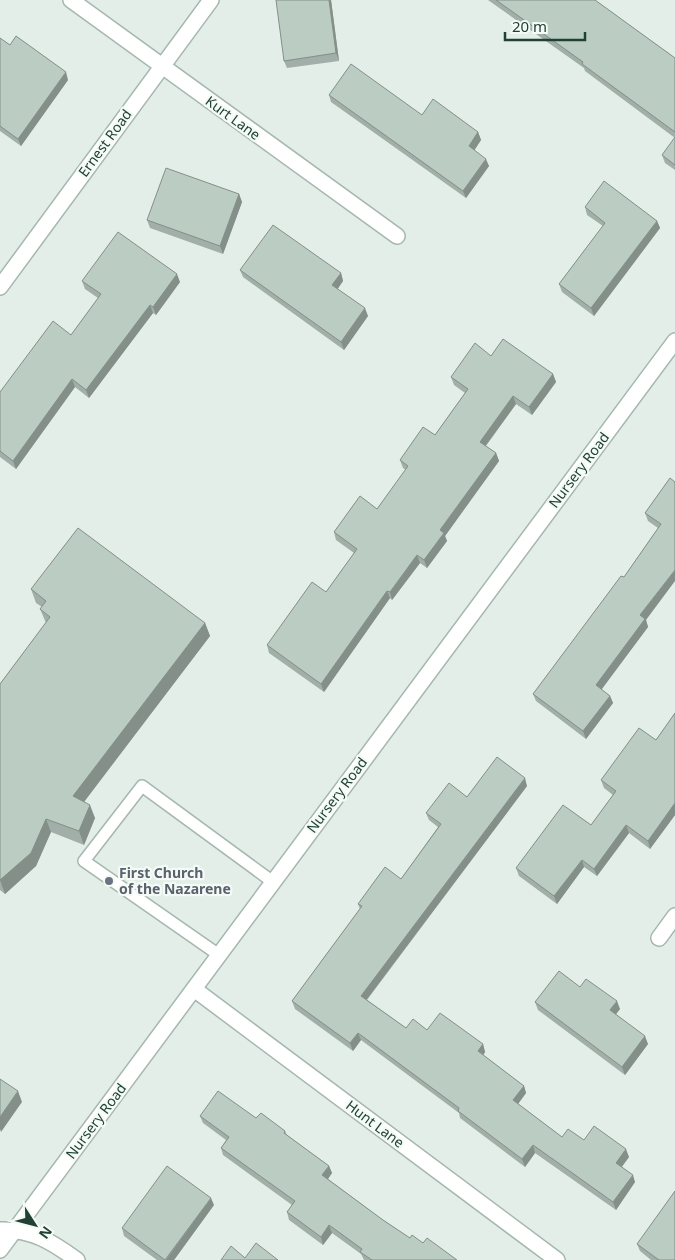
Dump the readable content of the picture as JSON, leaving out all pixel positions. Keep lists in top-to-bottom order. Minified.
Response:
{"streets":{"street":["Kurt Lane","Ernest Road","Nursery Road","Hunt Lane"]},"crossings":[["Kurt Lane","Ernest Road"],["Nursery Road","Hunt Lane"]],"places":["First Church of the Nazarene"],"scale_bar":"20 m","north":"bottom right"}
